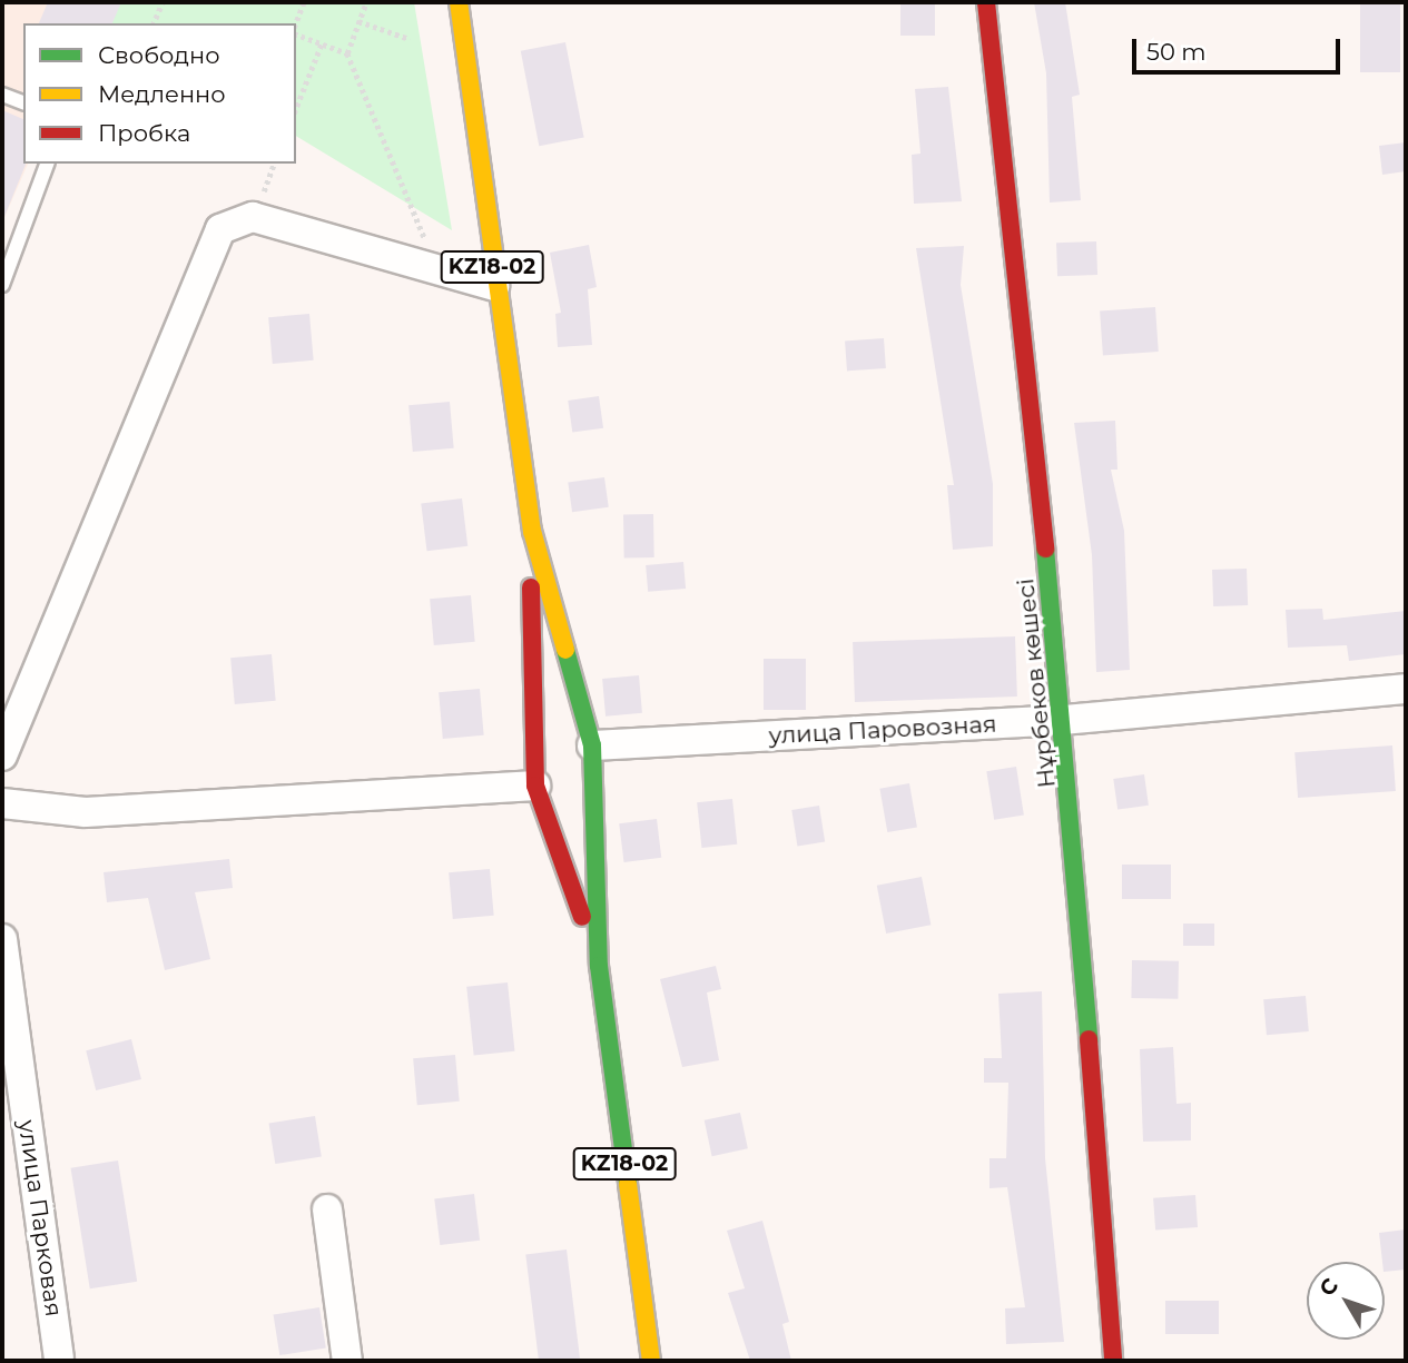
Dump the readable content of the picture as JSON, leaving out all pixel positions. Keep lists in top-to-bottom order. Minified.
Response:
{"streets":{"main road":["KZ18-02","Нұрбеков көшесі"],"street":["улица Паровозная","улица Парковая"]},"crossings":[["KZ18-02","улица Паровозная"],["Нұрбеков көшесі","улица Паровозная"]],"legend":["Свободно","Медленно","Пробка"],"scale_bar":"50 m","north":"top left"}
